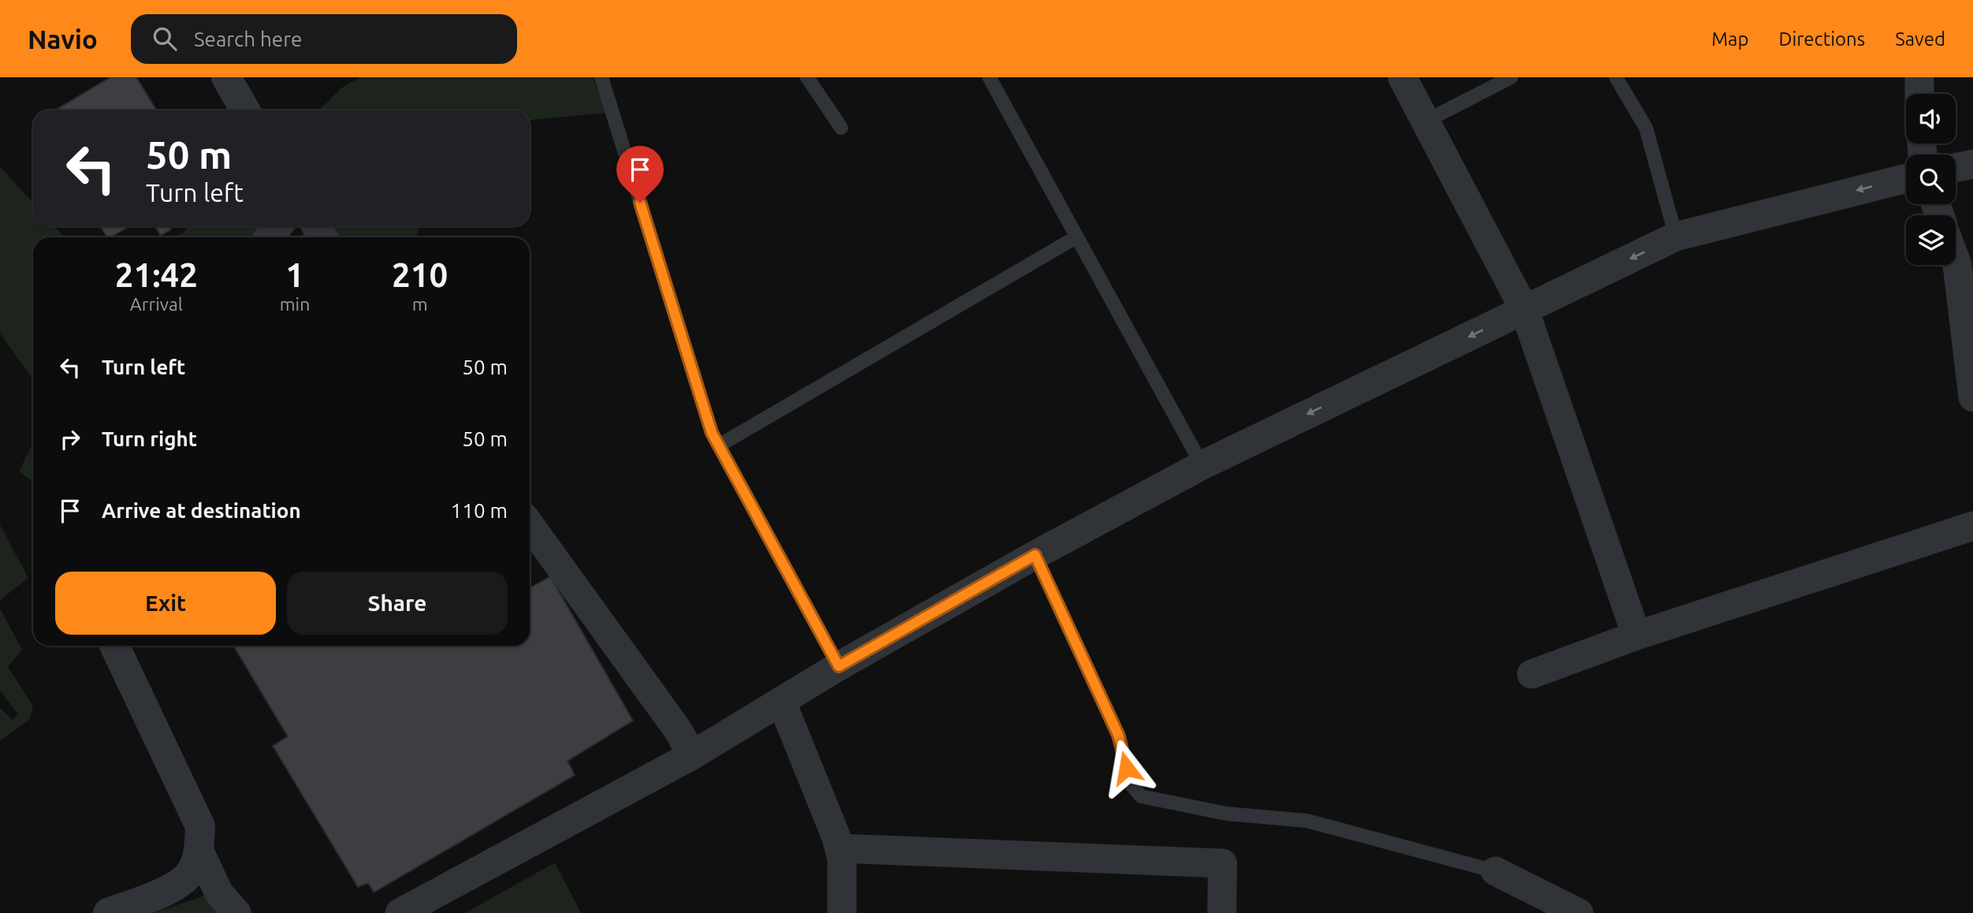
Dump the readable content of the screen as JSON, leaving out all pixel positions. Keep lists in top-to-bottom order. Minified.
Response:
{"page":{"header":"Navio","search":"Search here","nav":["Map","Directions","Saved"],"turn":["50 m","Turn left"],"eta":["21:42","Arrival","1","min","210","m"],"list":[{"name":"Turn left","value":"50 m"},{"name":"Turn right","value":"50 m"},{"name":"Arrive at destination","value":"110 m"}],"buttons":["Exit","Share"]}}
